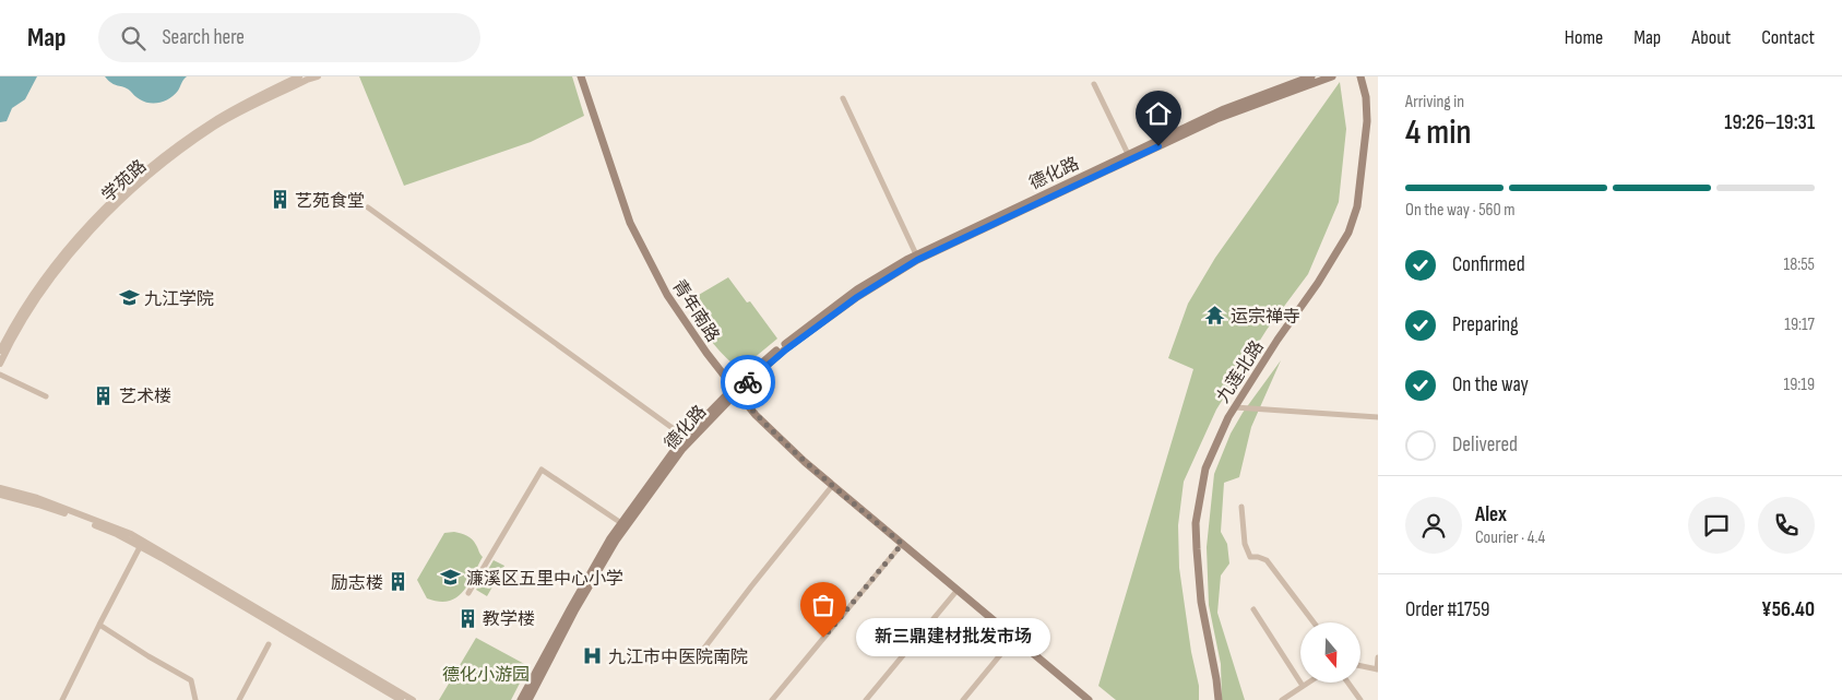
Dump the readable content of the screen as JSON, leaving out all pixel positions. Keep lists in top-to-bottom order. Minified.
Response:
{"streets":{"main road":["德化路","青年南路","九莲北路"],"street":["学苑路"]},"crossings":[["德化路","青年南路"]],"parks":["德化小游园"],"places":{"building":["艺苑食堂","艺术楼","励志楼","教学楼"],"school or university":["九江学院","濂溪区五里中心小学"],"temple":["运宗禅寺"],"other":["新三鼎建材批发市场"],"hospital":["九江市中医院南院"]},"north":"bottom","page":{"header":"Map","search":"Search here","nav":["Home","Map","About","Contact"],"heading":["4 min","Arriving in","19:26–19:31"],"panel":["Alex","Courier · 4.4","Order #1759","¥56.40"],"bar":"On the way · 560 m","list":[["Confirmed","18:55"],["Preparing","19:17"],["On the way","19:19"],"Delivered"],"bubble":"新三鼎建材批发市场"}}
